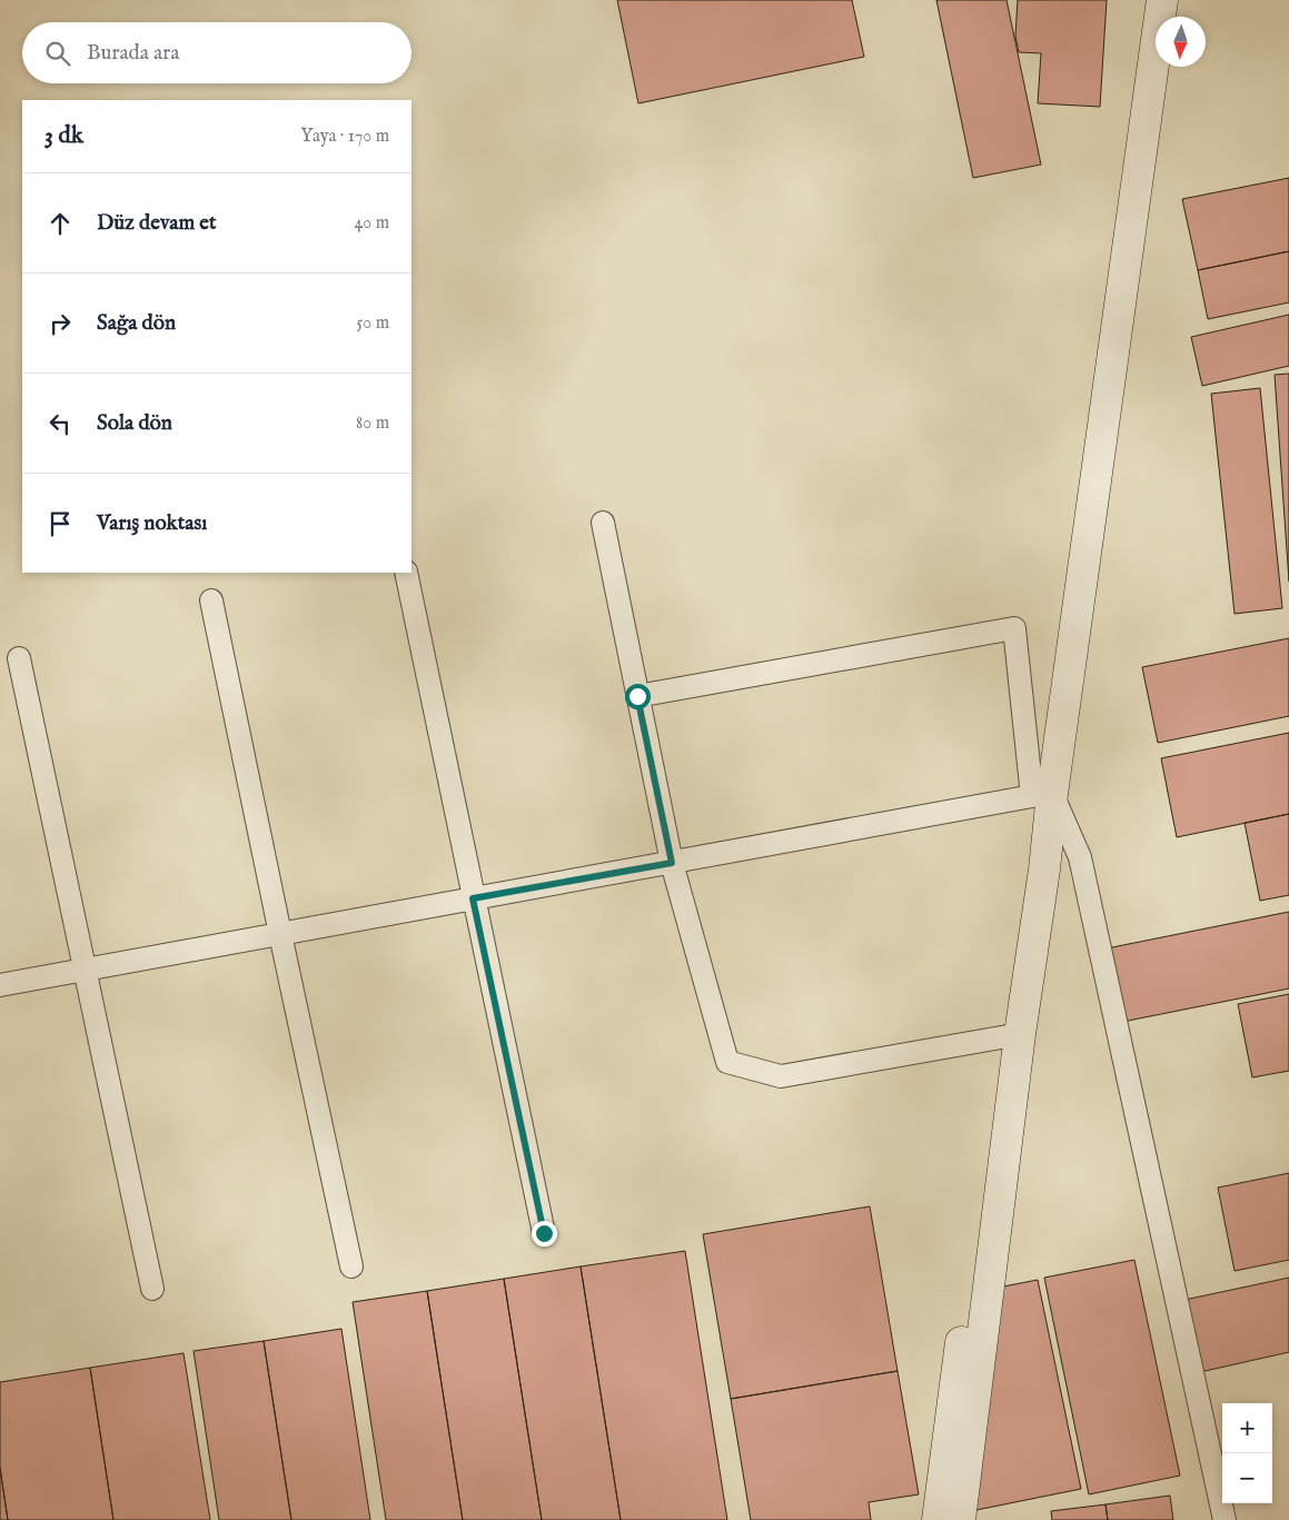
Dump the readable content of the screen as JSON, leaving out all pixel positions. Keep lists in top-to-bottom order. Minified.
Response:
{"north":"bottom","page":{"search":"Burada ara","heading":["3 dk","Yaya · 170 m"],"list":[["Düz devam et","40 m"],["Sağa dön","50 m"],["Sola dön","80 m"],"Varış noktası"],"map_buttons":["+","−"]}}
